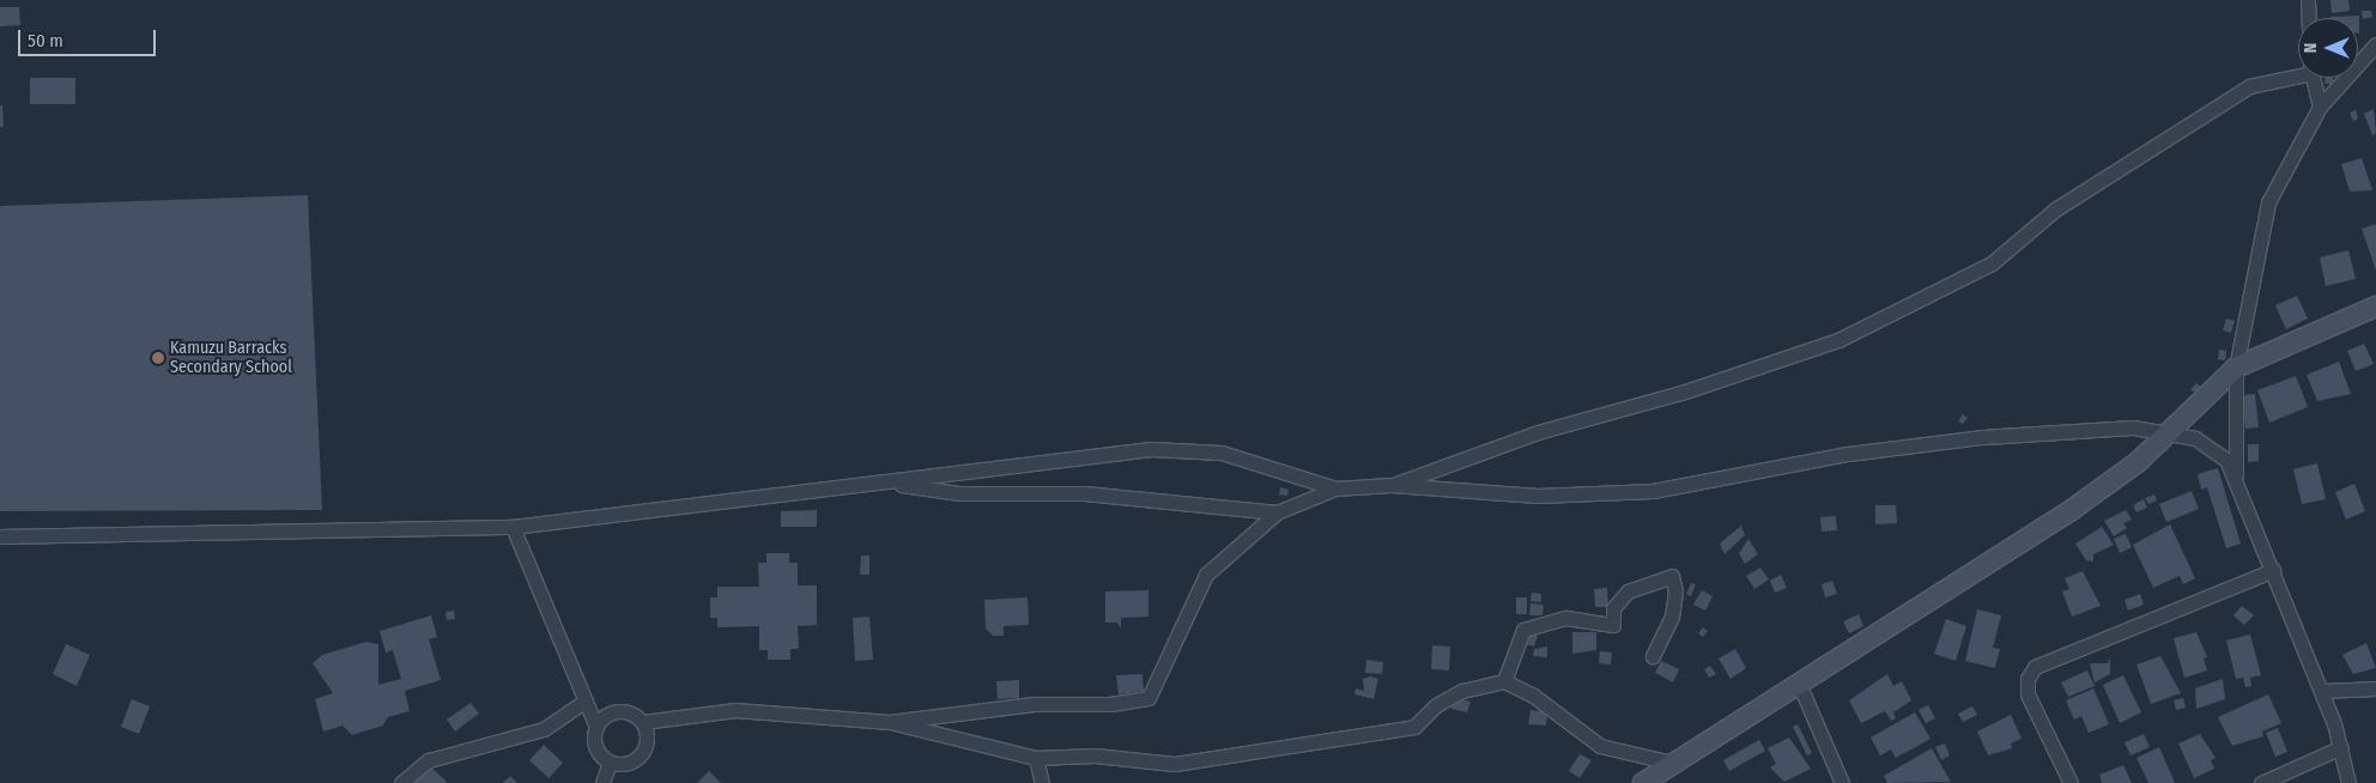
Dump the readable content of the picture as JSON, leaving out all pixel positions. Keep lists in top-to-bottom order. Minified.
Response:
{"places":["Kamuzu Barracks Secondary School"],"scale_bar":"50 m","north":"left"}
